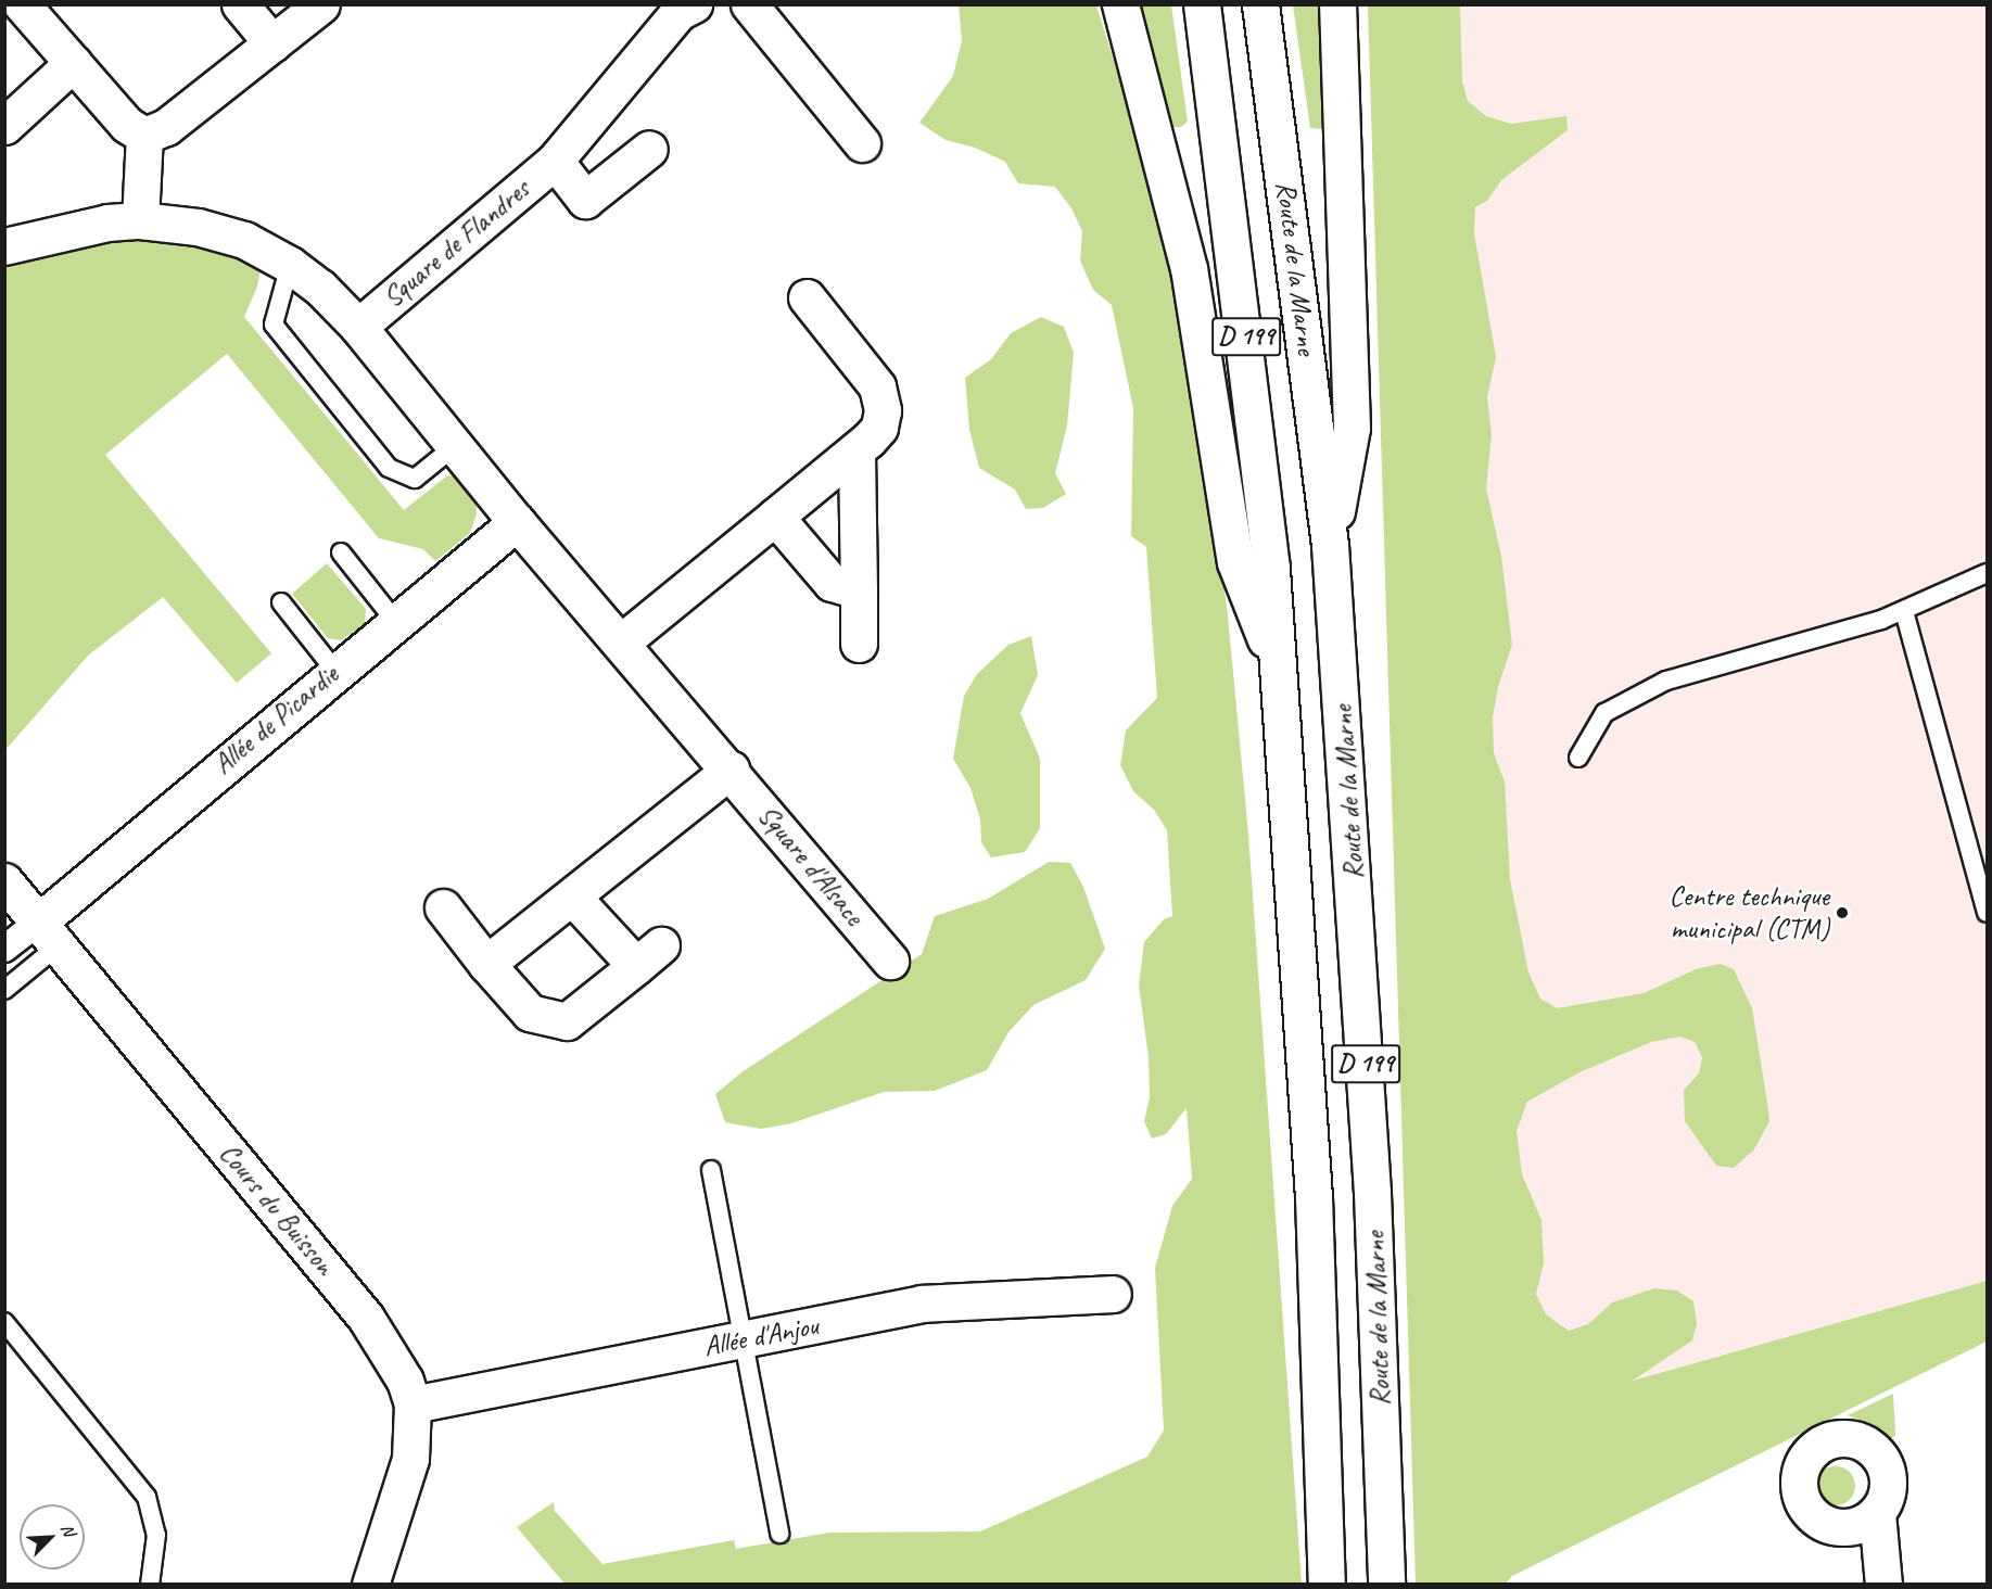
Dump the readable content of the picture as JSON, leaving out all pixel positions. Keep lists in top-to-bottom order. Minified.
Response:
{"streets":{"main road":["Square de Flandres","Route de la Marne","D 199","Allée de Picardie","Square d'Alsace","Cours du Buisson","Allée d'Anjou"]},"crossings":[["Allée de Picardie","Cours du Buisson"],["Cours du Buisson","Allée d'Anjou"]],"places":["Centre technique municipal (CTM)"],"north":"top right"}
